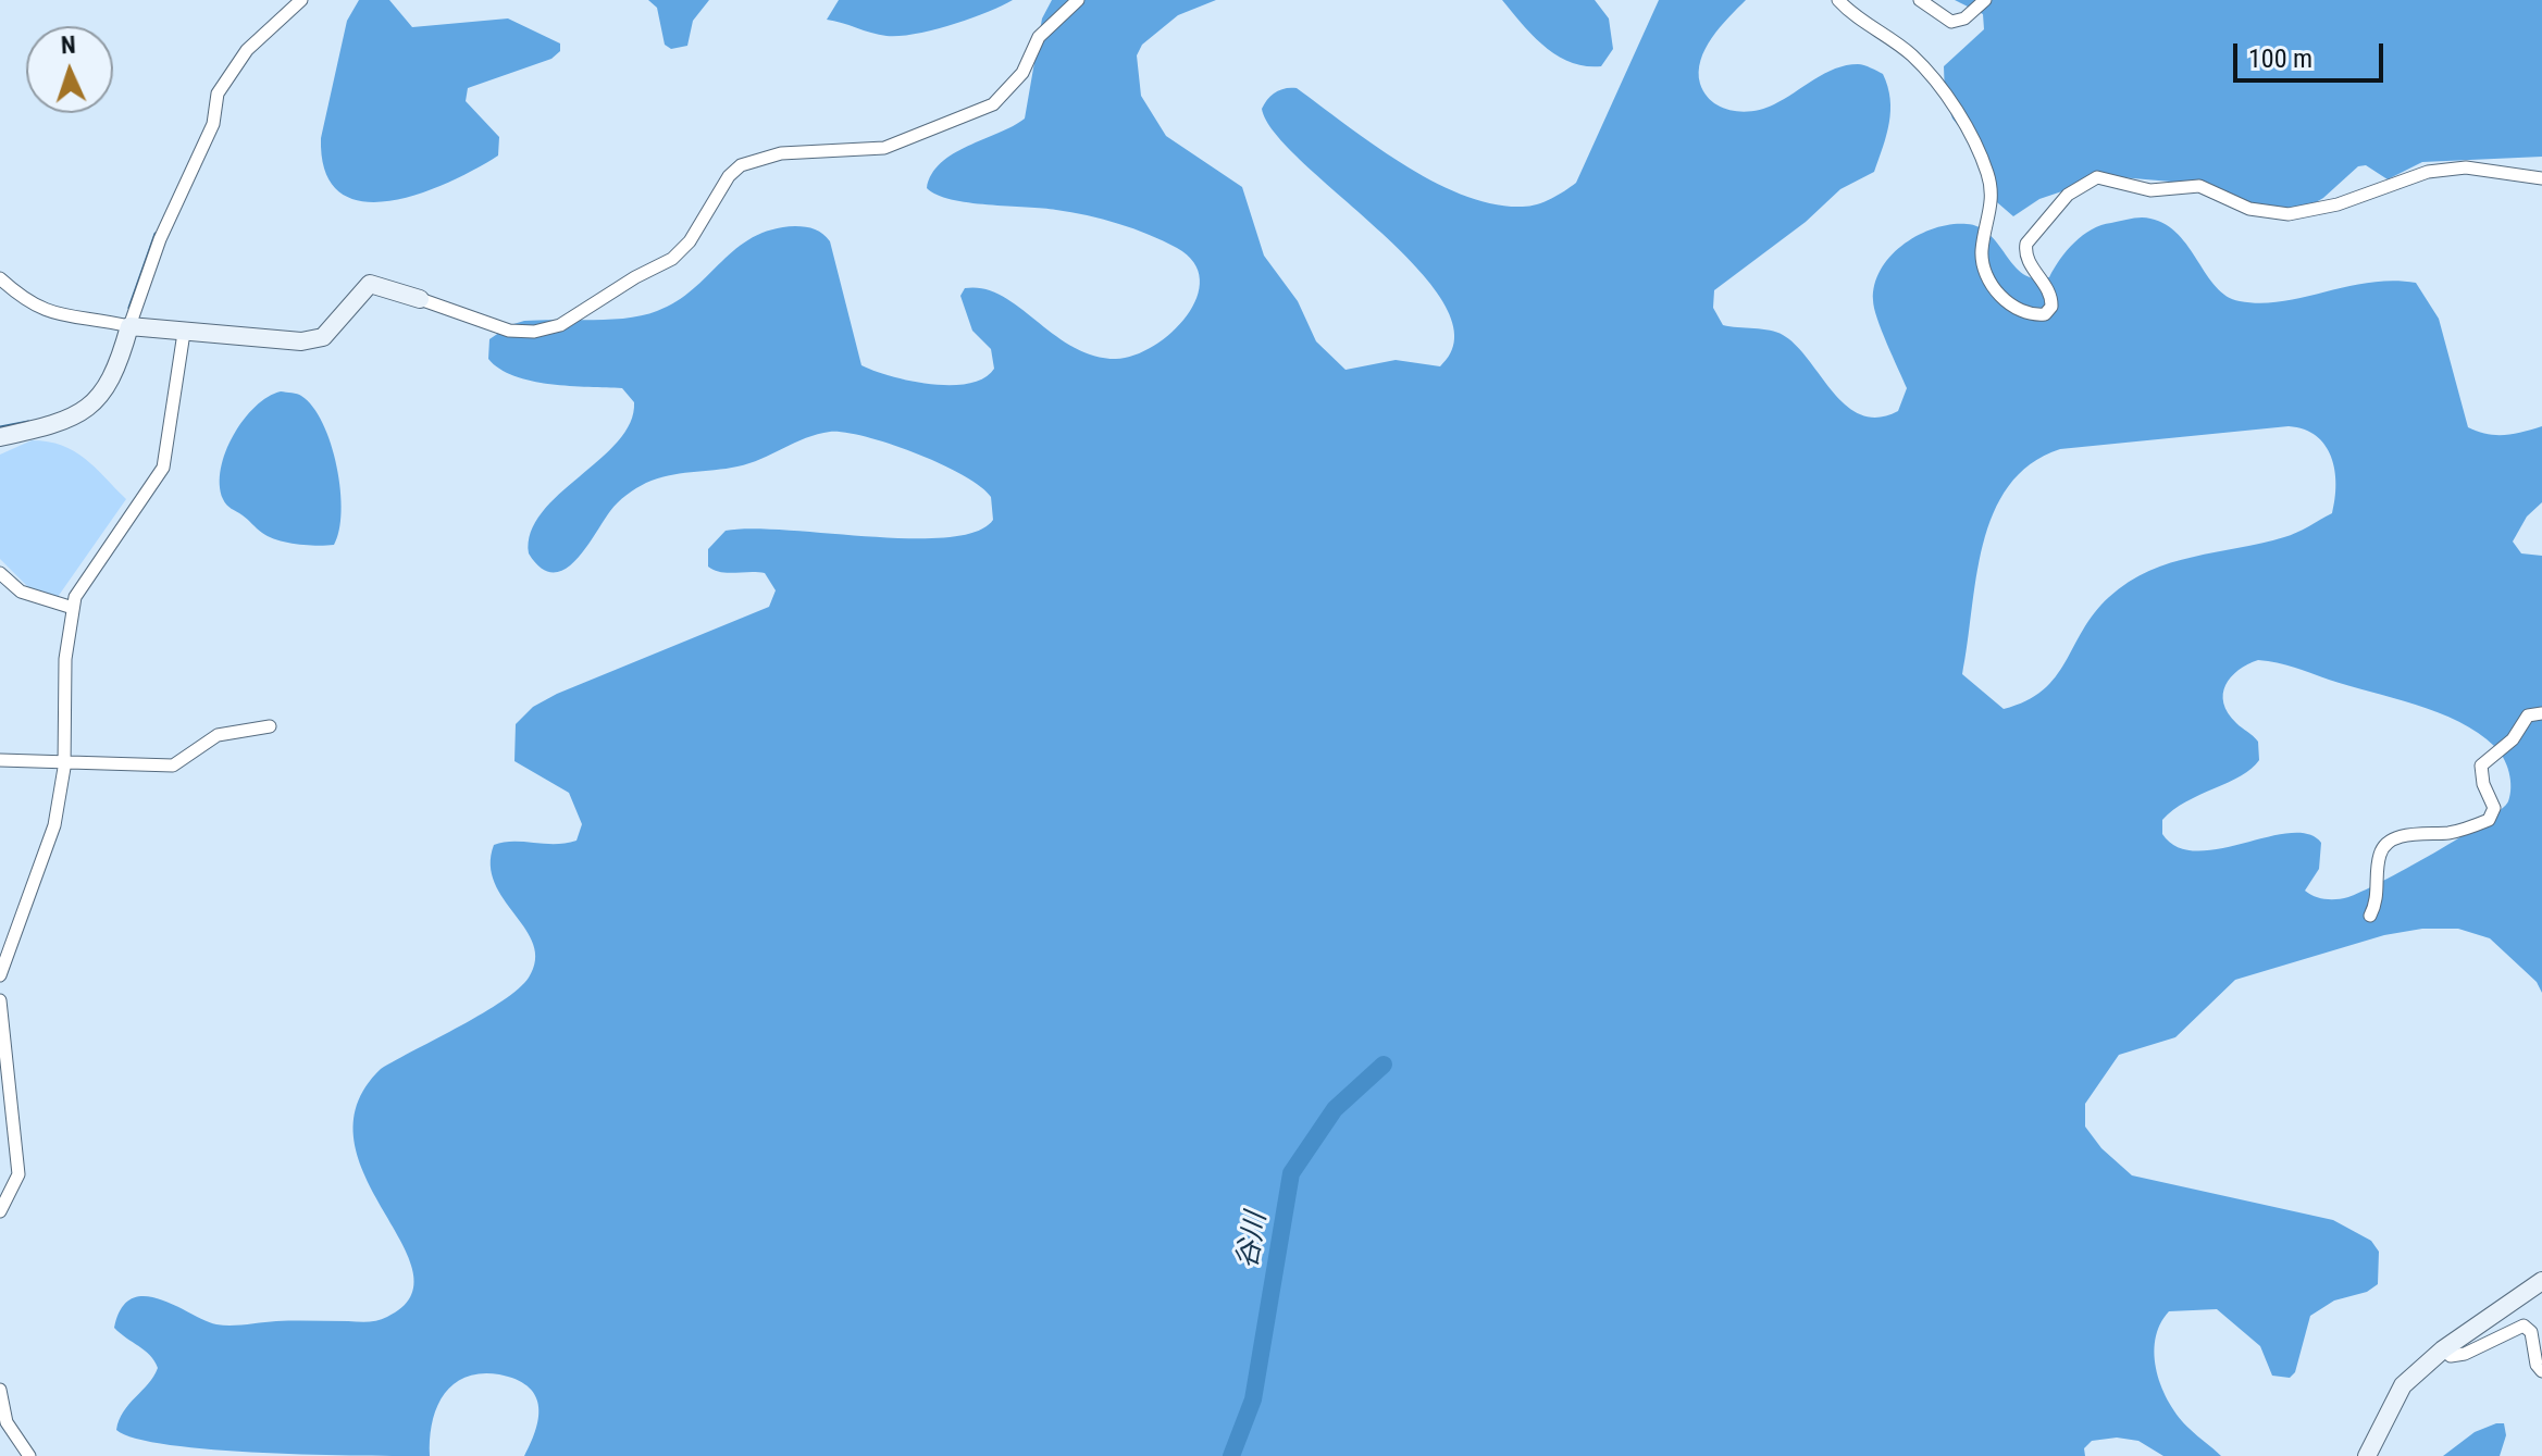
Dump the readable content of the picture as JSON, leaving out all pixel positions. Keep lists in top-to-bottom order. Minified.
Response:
{"water":["谷川"],"scale_bar":"100 m","north":"top"}
